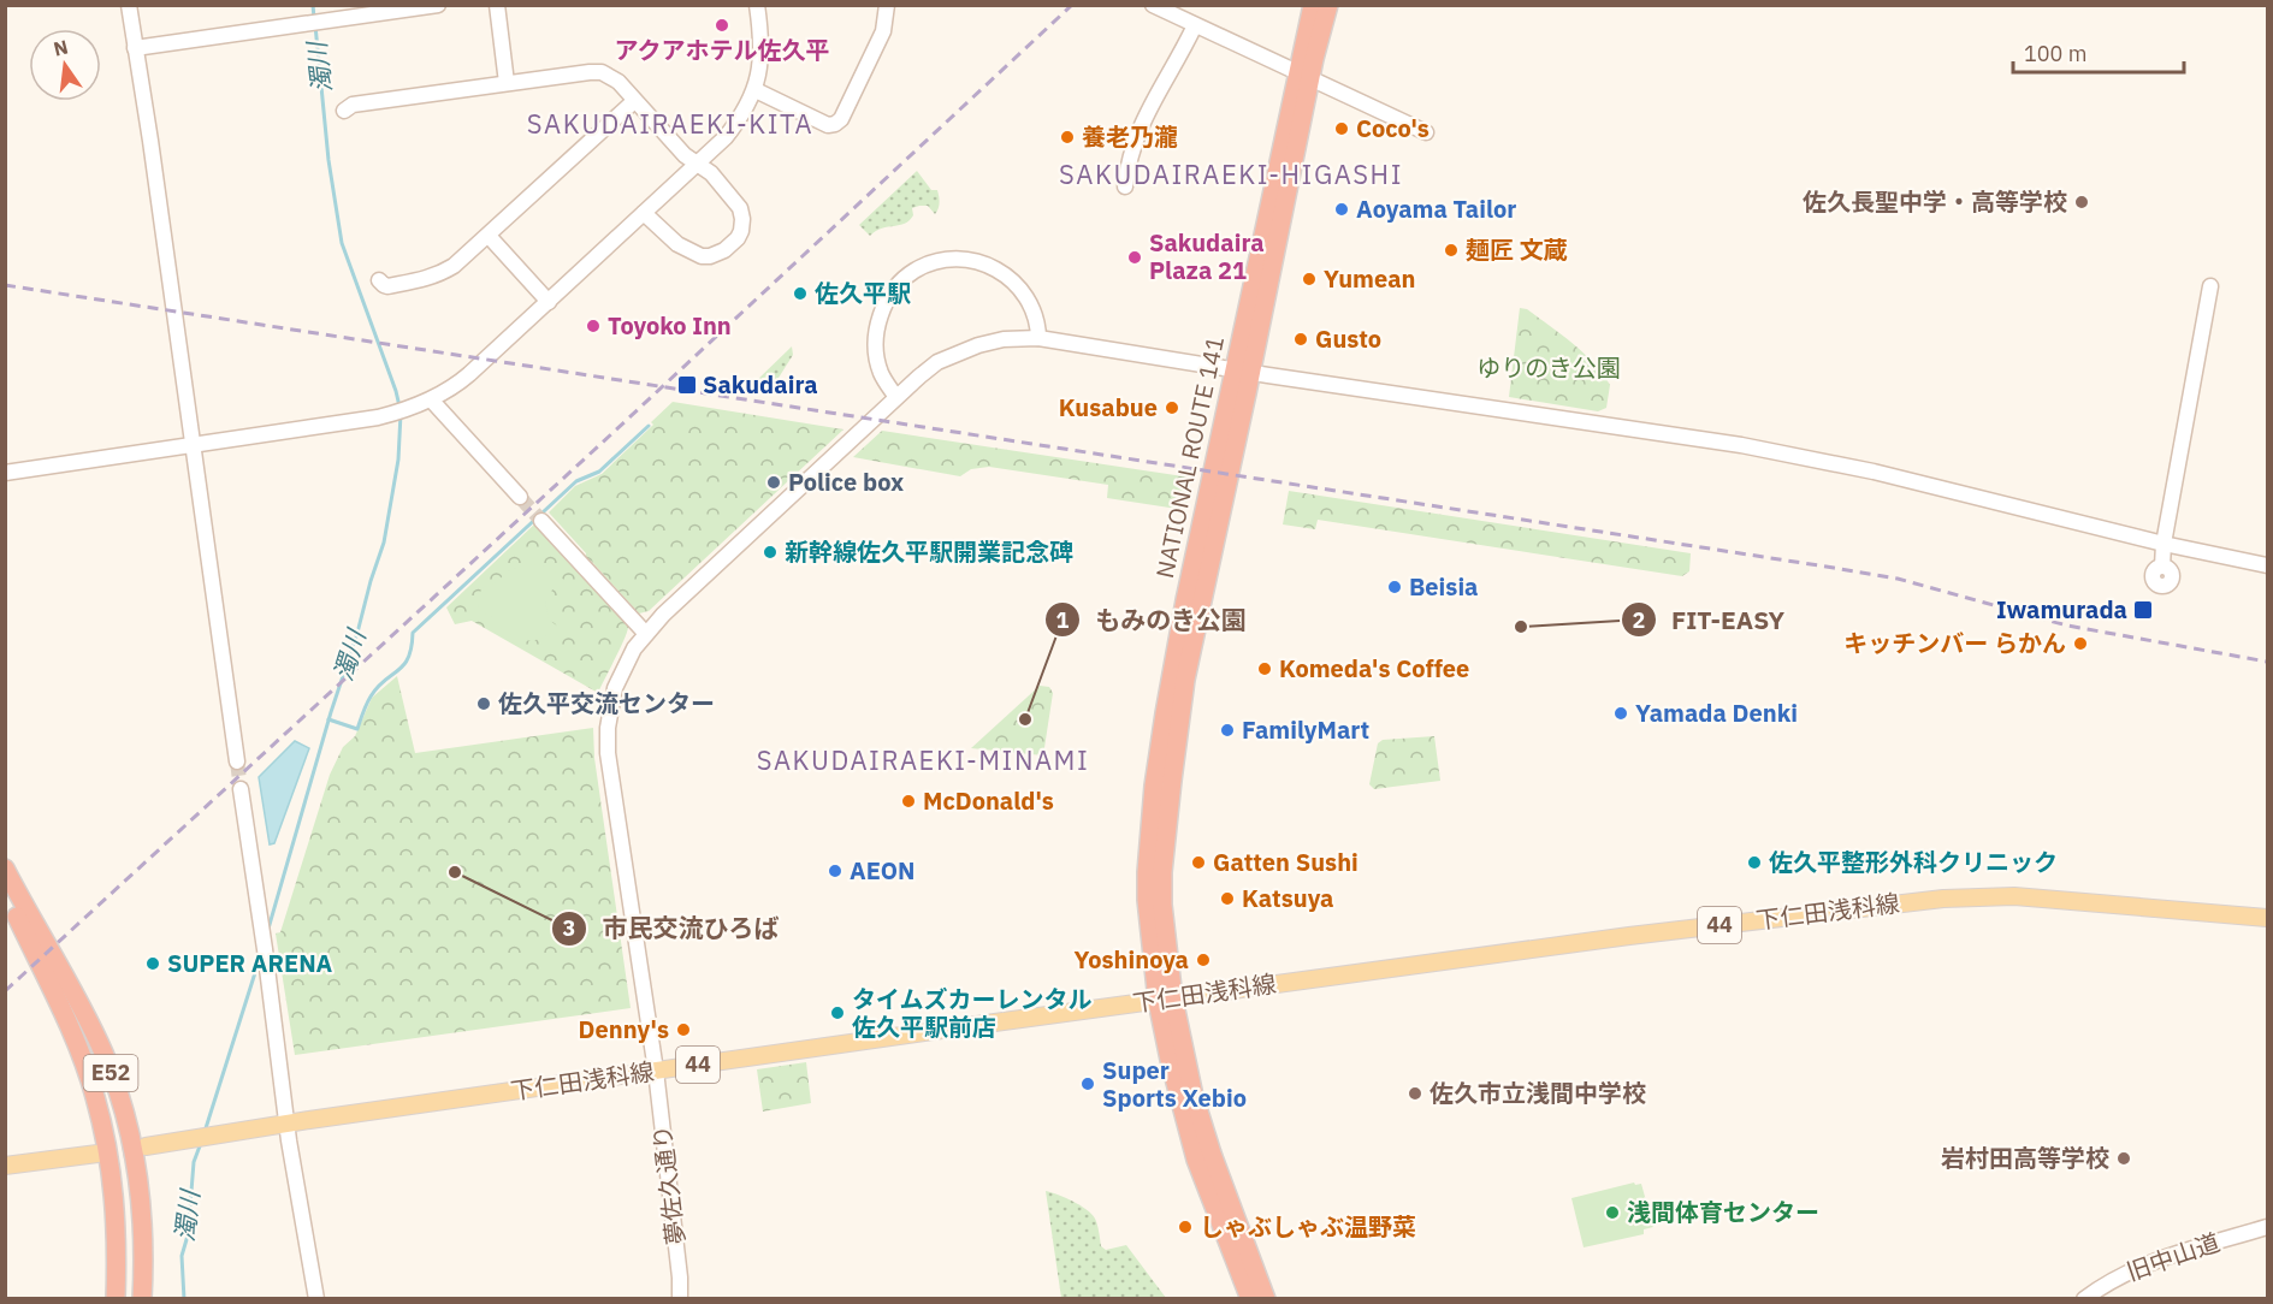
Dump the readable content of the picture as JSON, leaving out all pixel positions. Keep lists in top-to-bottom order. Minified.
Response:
{"streets":{"highway":["NATIONAL ROUTE 141","E52"],"main road":["下仁田浅科線","44"],"street":["夢佐久通り","旧中山道"]},"crossings":[["NATIONAL ROUTE 141","下仁田浅科線"],["NATIONAL ROUTE 141","夢佐久通り"],["下仁田浅科線","夢佐久通り"]],"districts":["SAKUDAIRAEKI-KITA","SAKUDAIRAEKI-HIGASHI","SAKUDAIRAEKI-MINAMI"],"water":["濁川"],"parks":["ゆりのき公園"],"places":{"other":["アクアホテル佐久平","Coco's","養老乃瀧","佐久長聖中学・高等学校","Aoyama Tailor","麺匠 文蔵","Sakudaira Plaza 21","Yumean","佐久平駅","Toyoko Inn","Gusto","Kusabue","Police box","新幹線佐久平駅開業記念碑","Beisia","FIT-EASY","キッチンバー らかん","Komeda's Coffee","佐久平交流センター","Yamada Denki","もみのき公園","FamilyMart","McDonald's","Gatten Sushi","佐久平整形外科クリニック","AEON","市民交流ひろば","Katsuya","Yoshinoya","SUPER ARENA","タイムズカーレンタル 佐久平駅前店","Denny's","Super Sports Xebio","佐久市立浅間中学校","岩村田高等学校","浅間体育センター","しゃぶしゃぶ温野菜"],"transit":["Sakudaira","Iwamurada"]},"scale_bar":"100 m","north":"top"}
